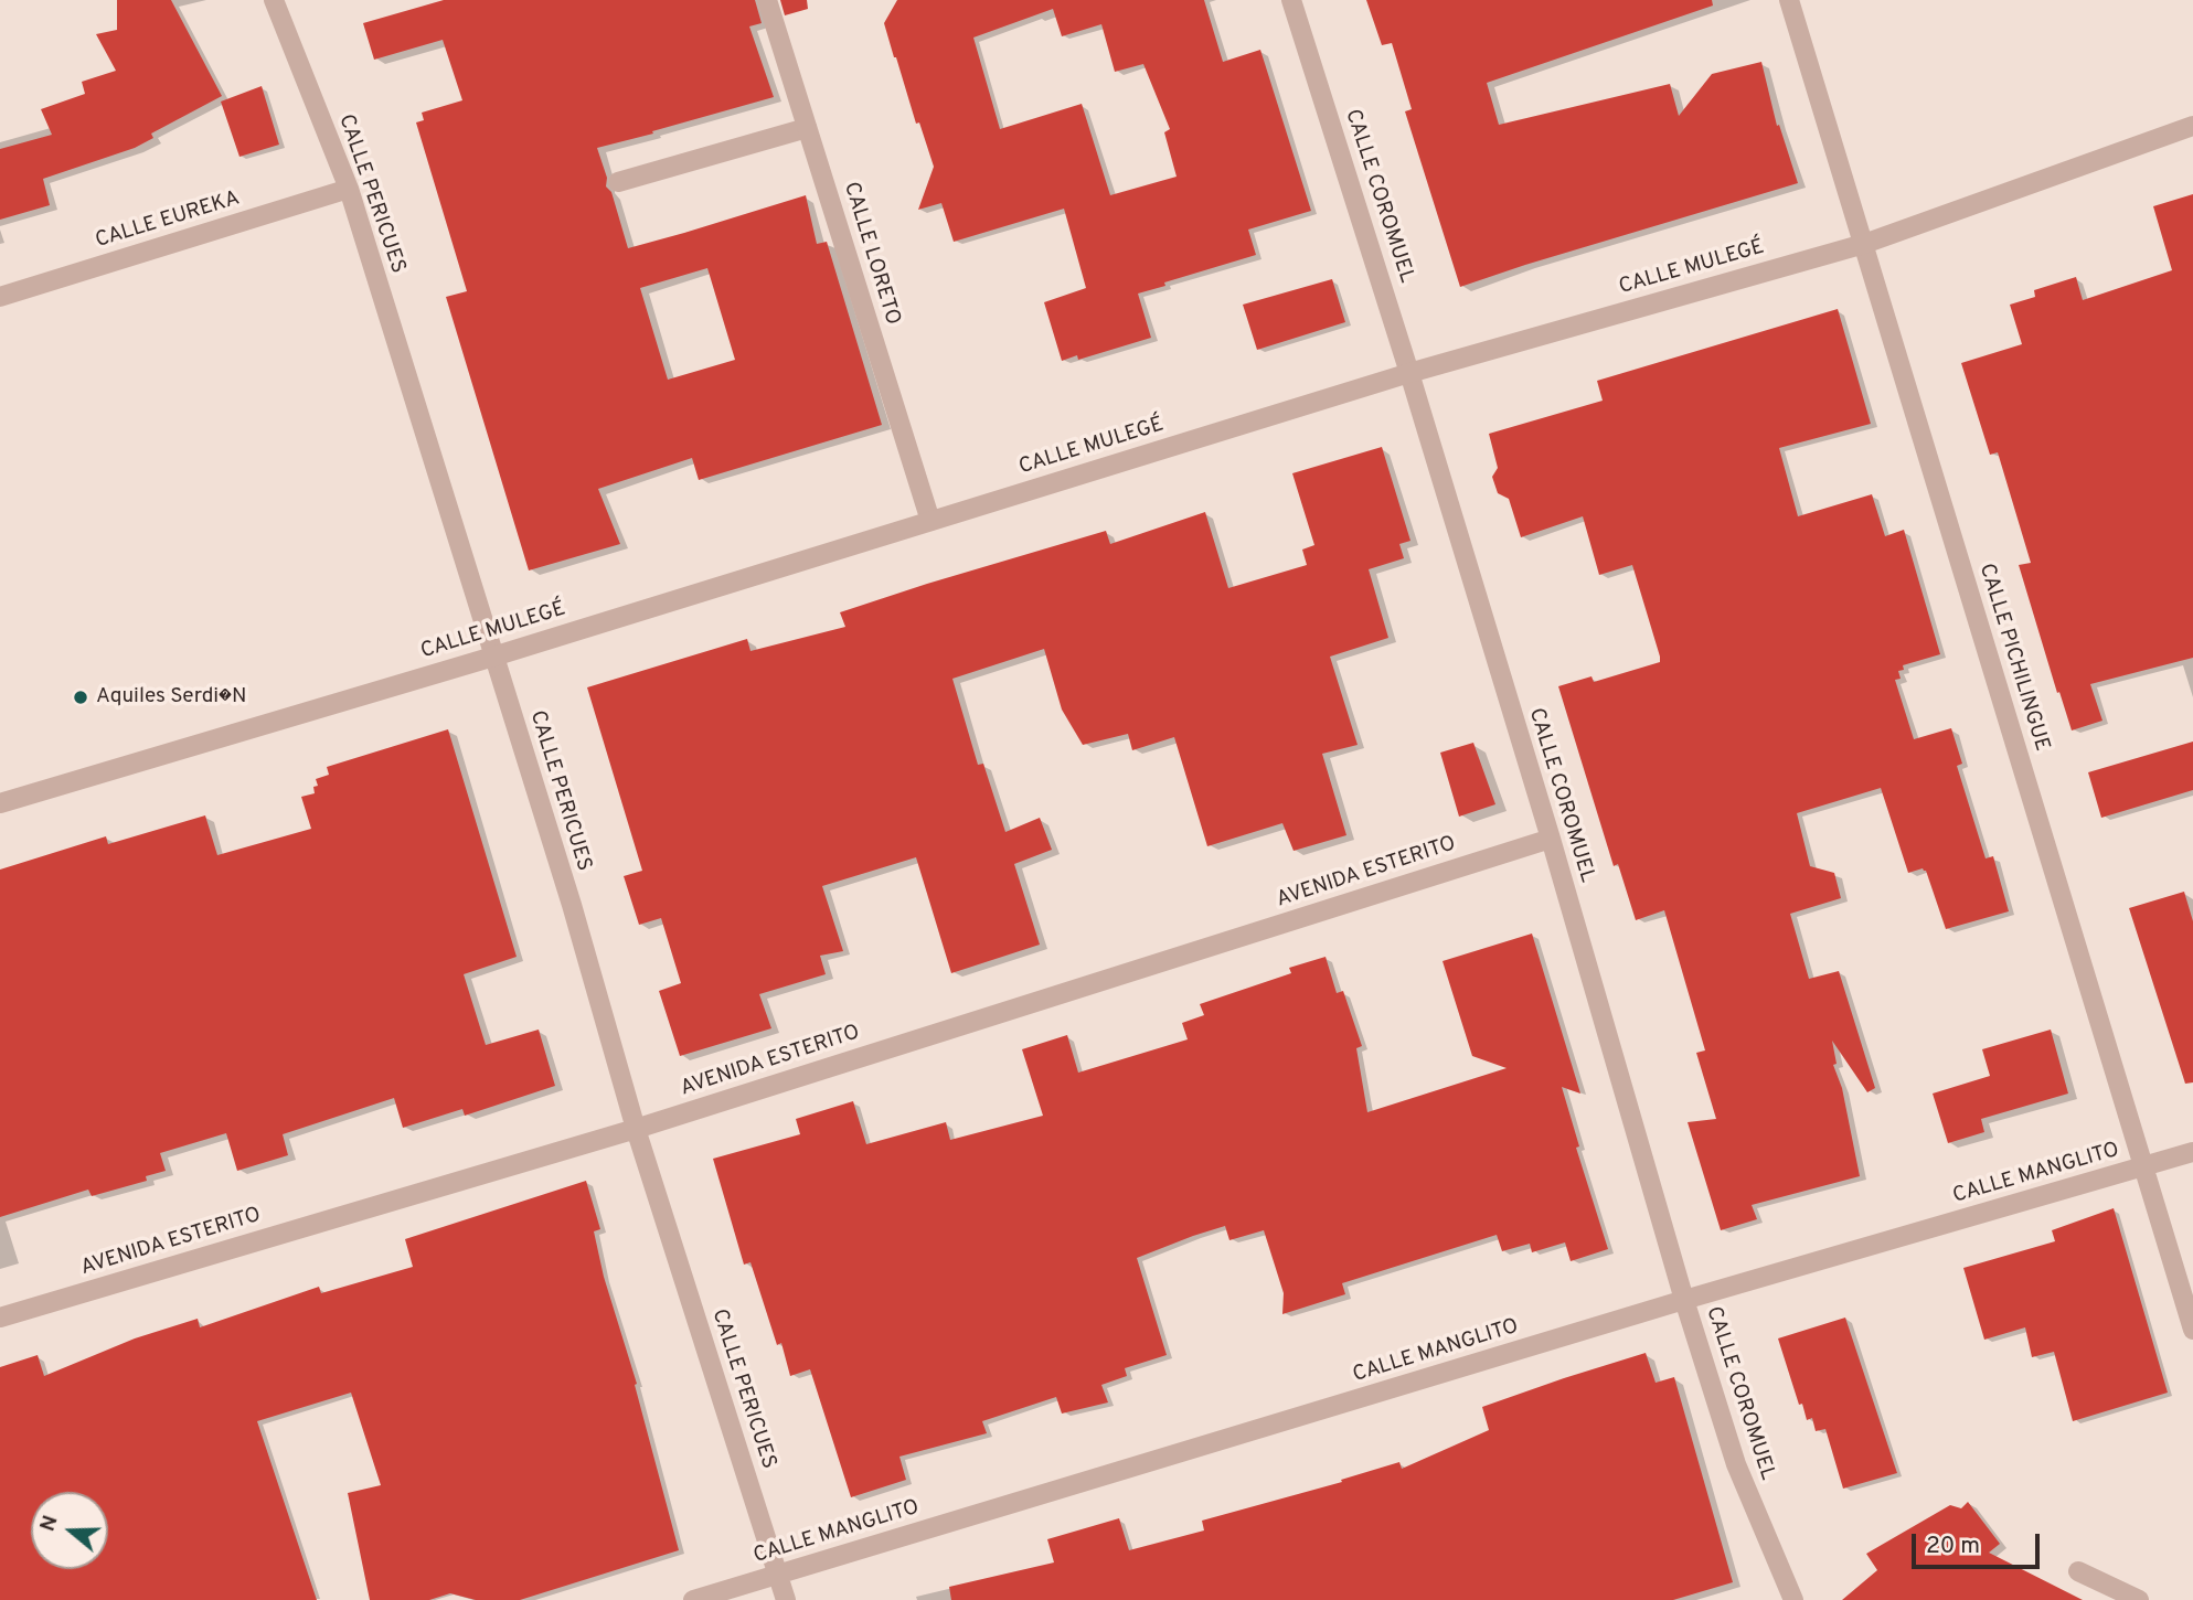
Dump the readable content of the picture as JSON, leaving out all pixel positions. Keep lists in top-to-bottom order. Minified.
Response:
{"streets":{"street":["CALLE PERICUES","CALLE COROMUEL","CALLE EUREKA","CALLE LORETO","CALLE MULEGÉ","CALLE PICHILINGUE","AVENIDA ESTERITO","CALLE MANGLITO"]},"crossings":[["CALLE PERICUES","CALLE EUREKA"],["CALLE PERICUES","CALLE MULEGÉ"],["CALLE PERICUES","AVENIDA ESTERITO"],["CALLE PERICUES","CALLE MANGLITO"],["CALLE COROMUEL","CALLE MULEGÉ"],["CALLE COROMUEL","AVENIDA ESTERITO"],["CALLE COROMUEL","CALLE MANGLITO"],["CALLE LORETO","CALLE MULEGÉ"],["CALLE MULEGÉ","CALLE PICHILINGUE"],["CALLE PICHILINGUE","CALLE MANGLITO"]],"places":["Aquiles Serdi�N"],"scale_bar":"20 m","north":"left"}
